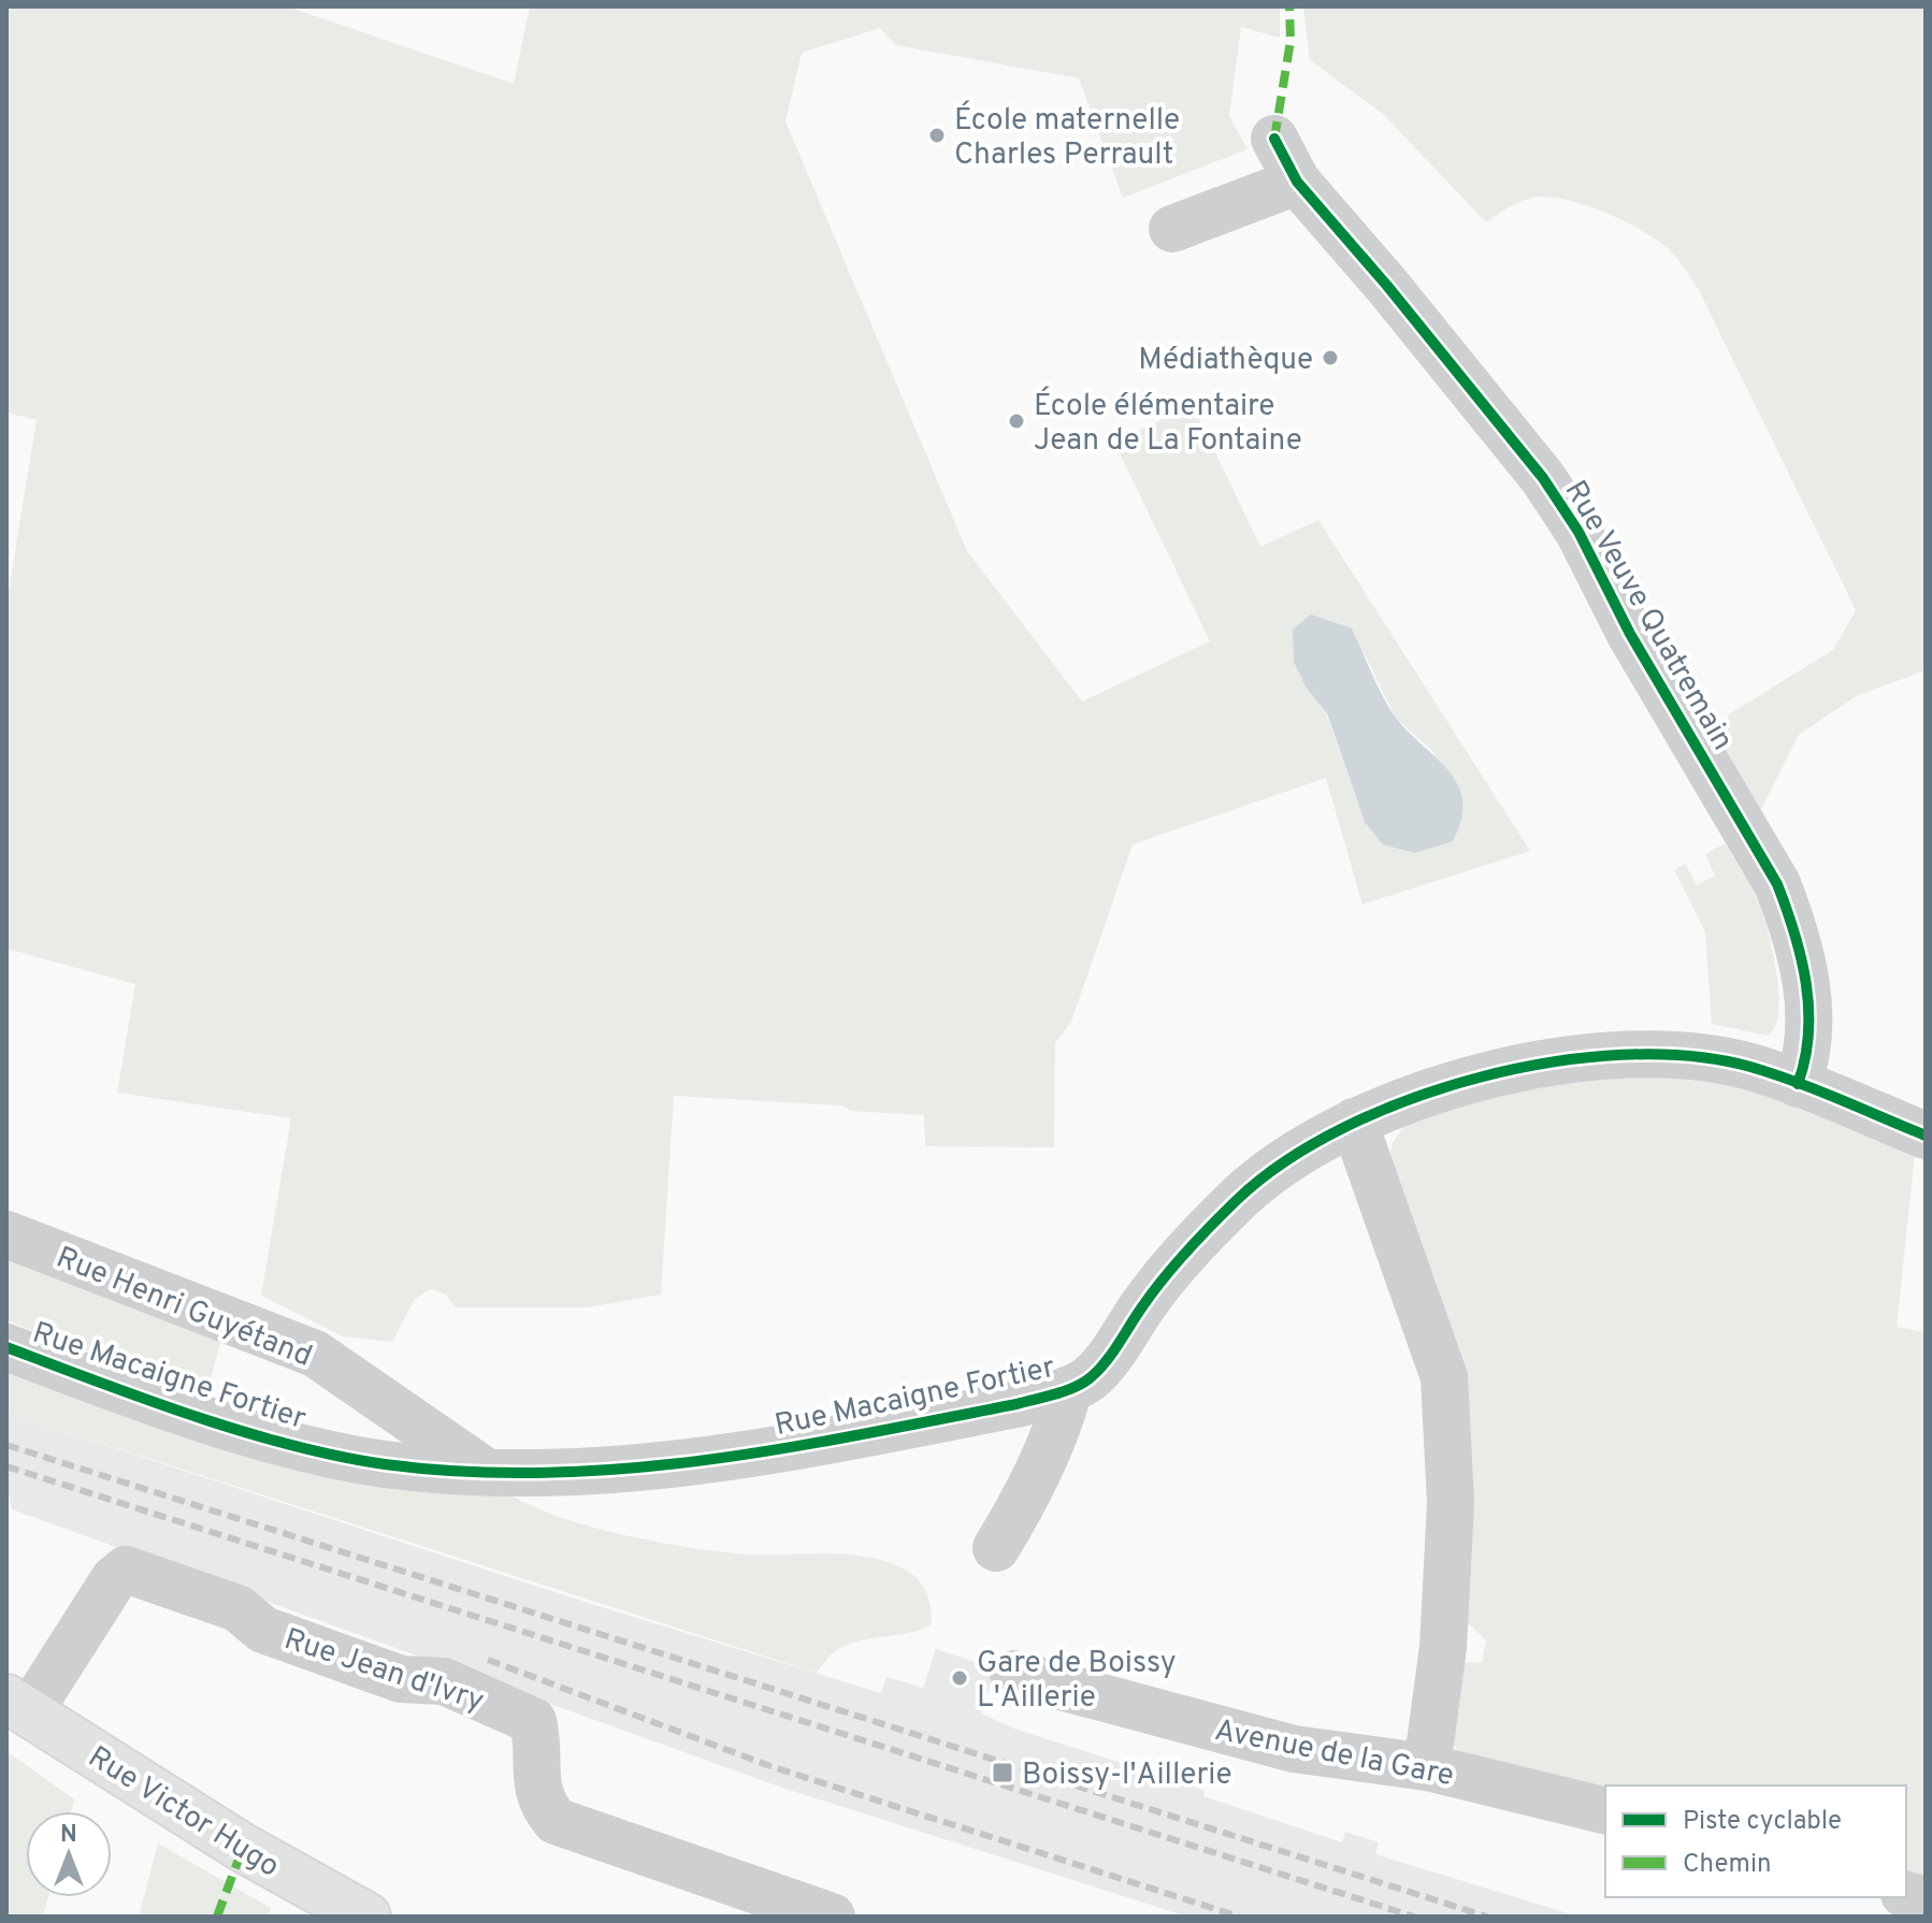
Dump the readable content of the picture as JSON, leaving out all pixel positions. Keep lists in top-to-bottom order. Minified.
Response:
{"streets":{"main road":["Rue Victor Hugo"],"street":["Rue Veuve Quatremain","Rue Henri Guyétand","Rue Macaigne Fortier","Rue Jean d'Ivry","Avenue de la Gare"]},"crossings":[["Rue Veuve Quatremain","Rue Macaigne Fortier"],["Rue Henri Guyétand","Rue Macaigne Fortier"],["Rue Jean d'Ivry","Rue Victor Hugo"]],"places":{"other":["École maternelle Charles Perrault","Médiathèque","École élémentaire Jean de La Fontaine","Gare de Boissy L'Aillerie"],"transit":["Boissy-l'Aillerie"]},"legend":["Piste cyclable","Chemin"],"north":"top"}
